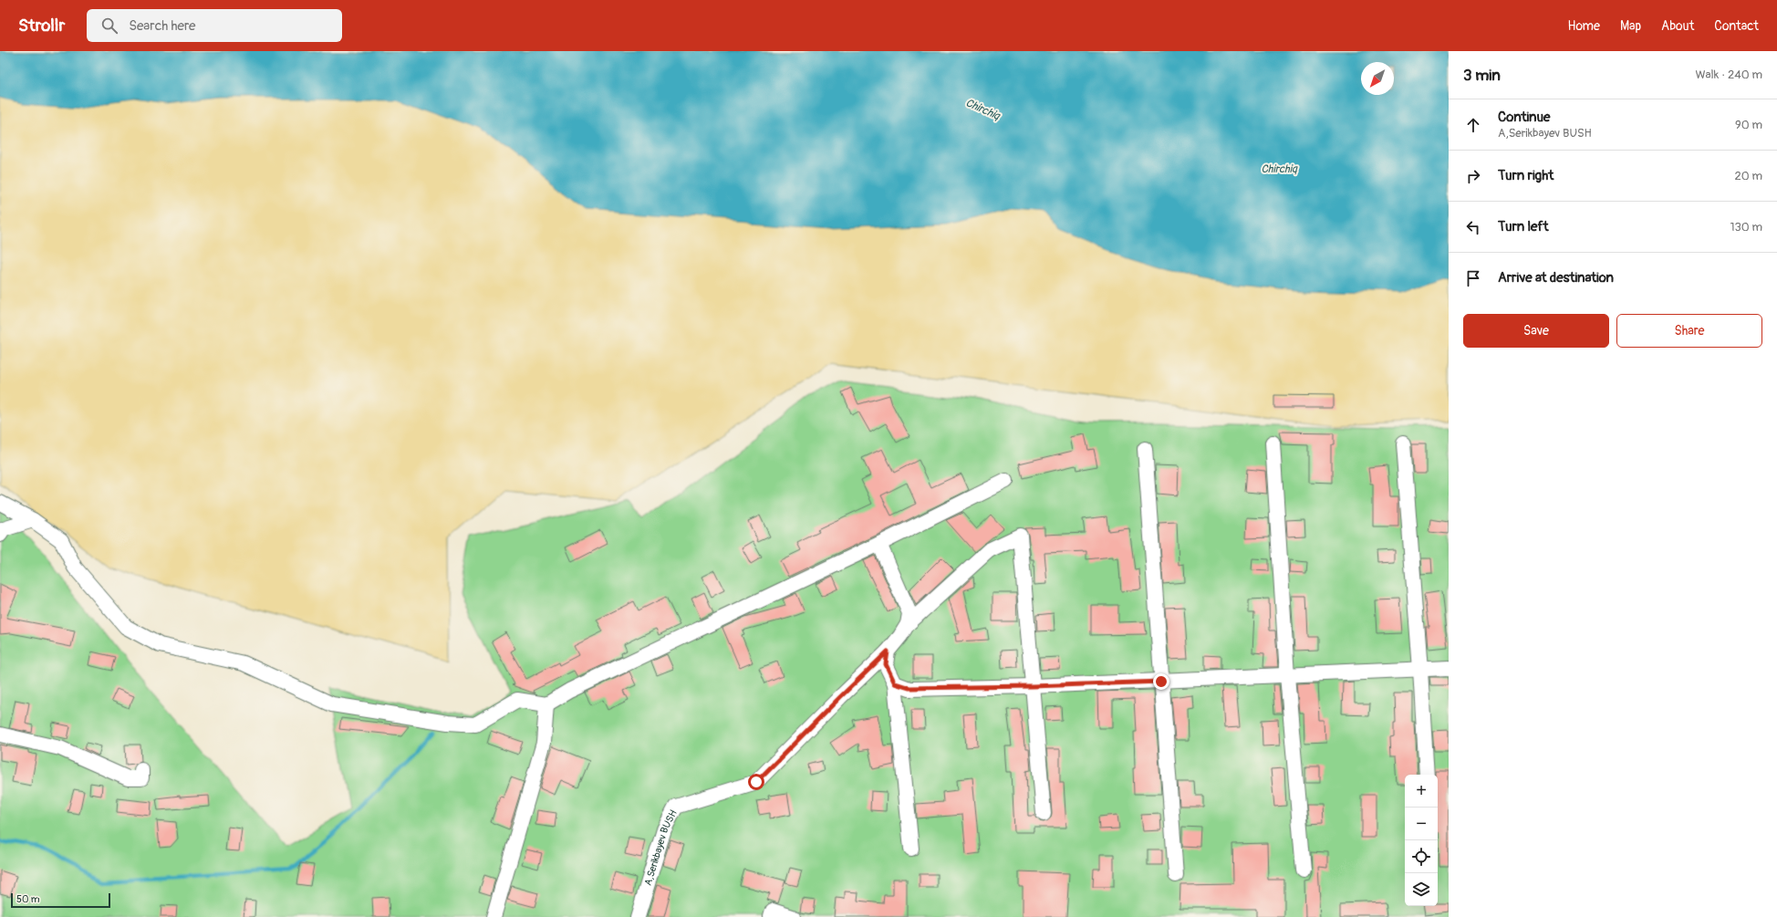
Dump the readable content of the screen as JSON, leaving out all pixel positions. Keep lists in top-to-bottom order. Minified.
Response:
{"streets":{"street":["A,Serikbayev BUSH"]},"water":["Chirchiq"],"scale_bar":"50 m","north":"bottom left","page":{"header":"Strollr","search":"Search here","nav":["Home","Map","About","Contact"],"heading":["3 min","Walk · 240 m"],"list":[["Continue","A,Serikbayev BUSH","90 m"],["Turn right","20 m"],["Turn left","130 m"],"Arrive at destination"],"buttons":["Save","Share"],"map_buttons":["+","−"],"scale":"50 m"}}
